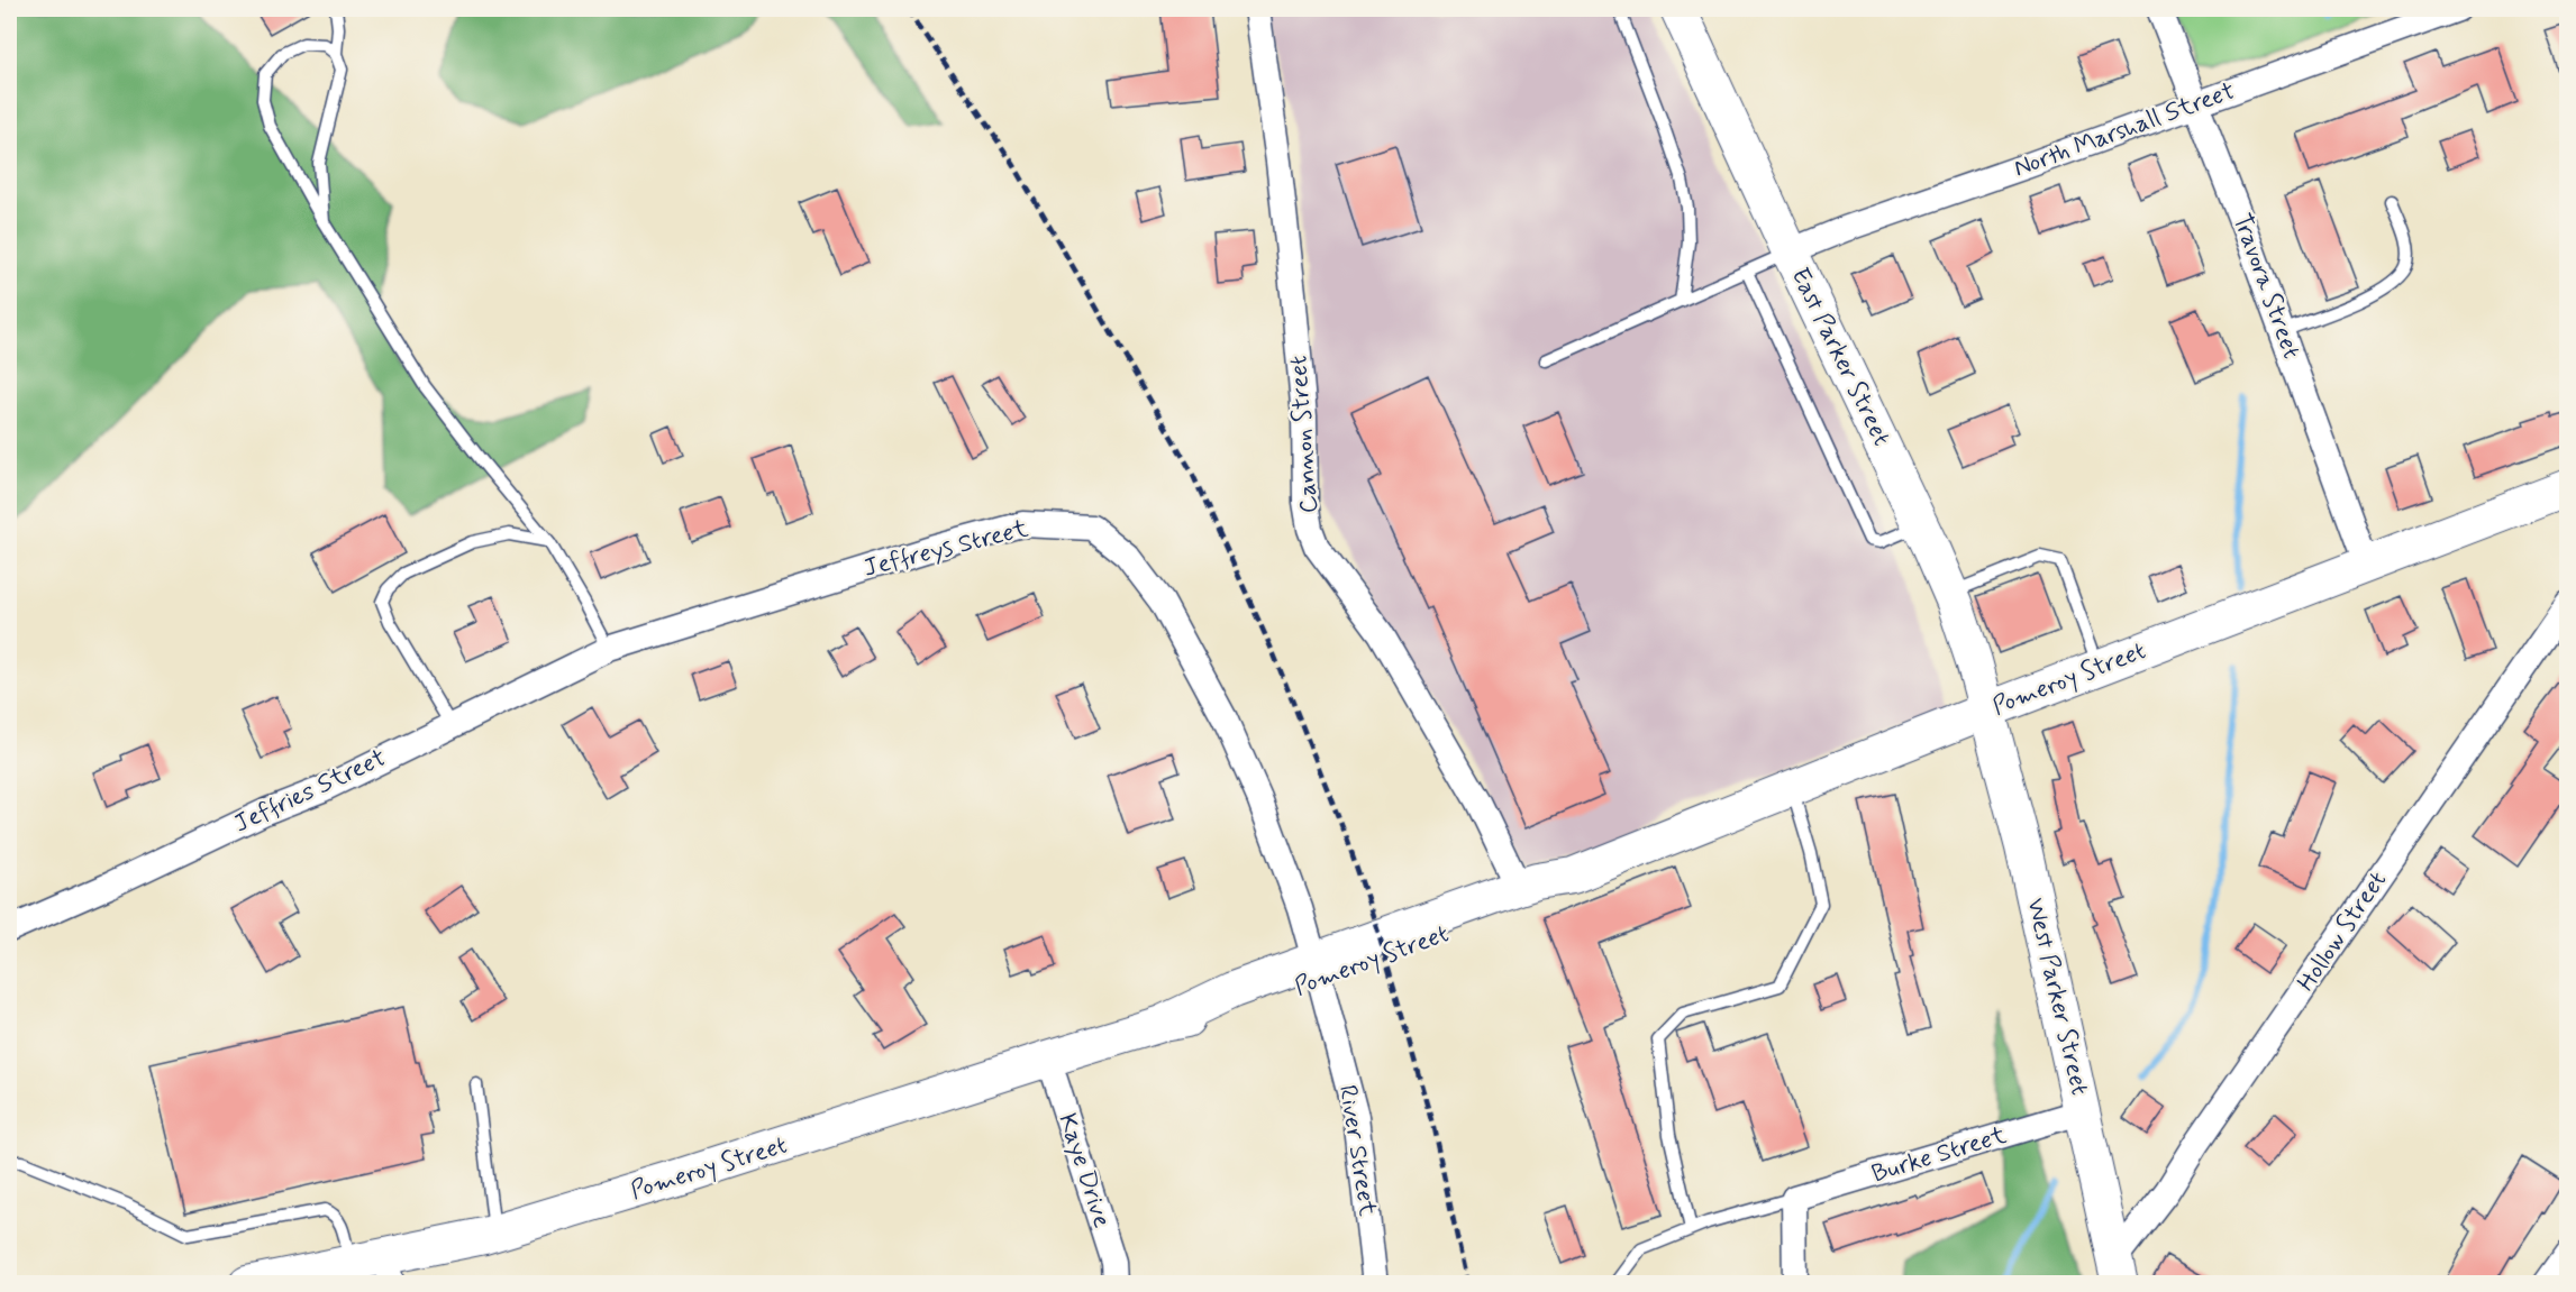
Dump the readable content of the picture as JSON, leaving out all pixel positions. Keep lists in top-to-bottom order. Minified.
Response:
{"streets":{"street":["North Marshall Street","Travora Street","East Parker Street","Cannon Street","Jeffreys Street","Pomeroy Street","Jeffries Street","Hollow Street","West Parker Street","River Street","Burke Street","Kaye Drive"]},"crossings":[["North Marshall Street","Travora Street"],["North Marshall Street","East Parker Street"],["Travora Street","Pomeroy Street"],["East Parker Street","Pomeroy Street"],["East Parker Street","West Parker Street"],["Cannon Street","Pomeroy Street"],["Jeffreys Street","Jeffries Street"],["Jeffreys Street","River Street"],["Pomeroy Street","West Parker Street"],["Pomeroy Street","River Street"],["Pomeroy Street","Kaye Drive"],["Hollow Street","West Parker Street"],["West Parker Street","Burke Street"]]}
